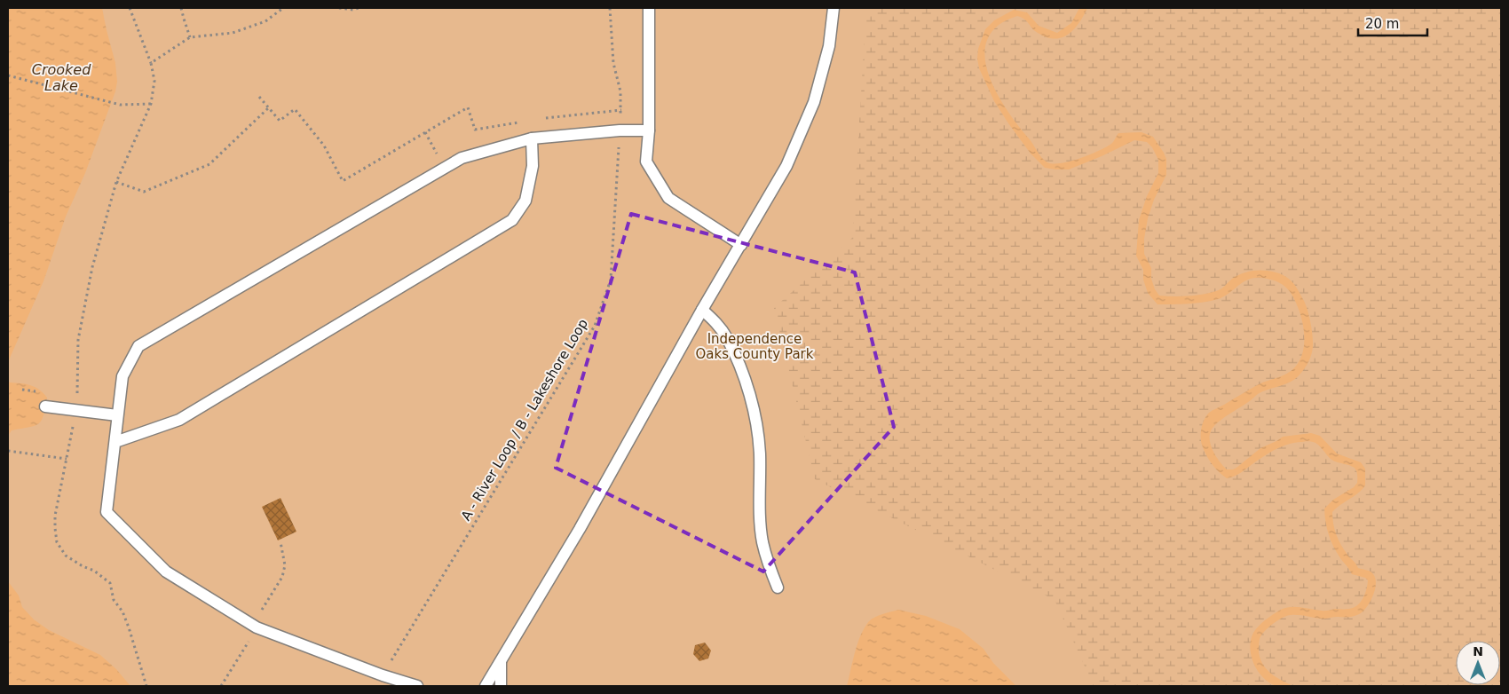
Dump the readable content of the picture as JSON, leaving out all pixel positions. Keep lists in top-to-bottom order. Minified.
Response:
{"streets":{"path":["A - River Loop / B - Lakeshore Loop"]},"water":["Crooked Lake"],"parks":["Independence Oaks County Park"],"scale_bar":"20 m","north":"top"}
